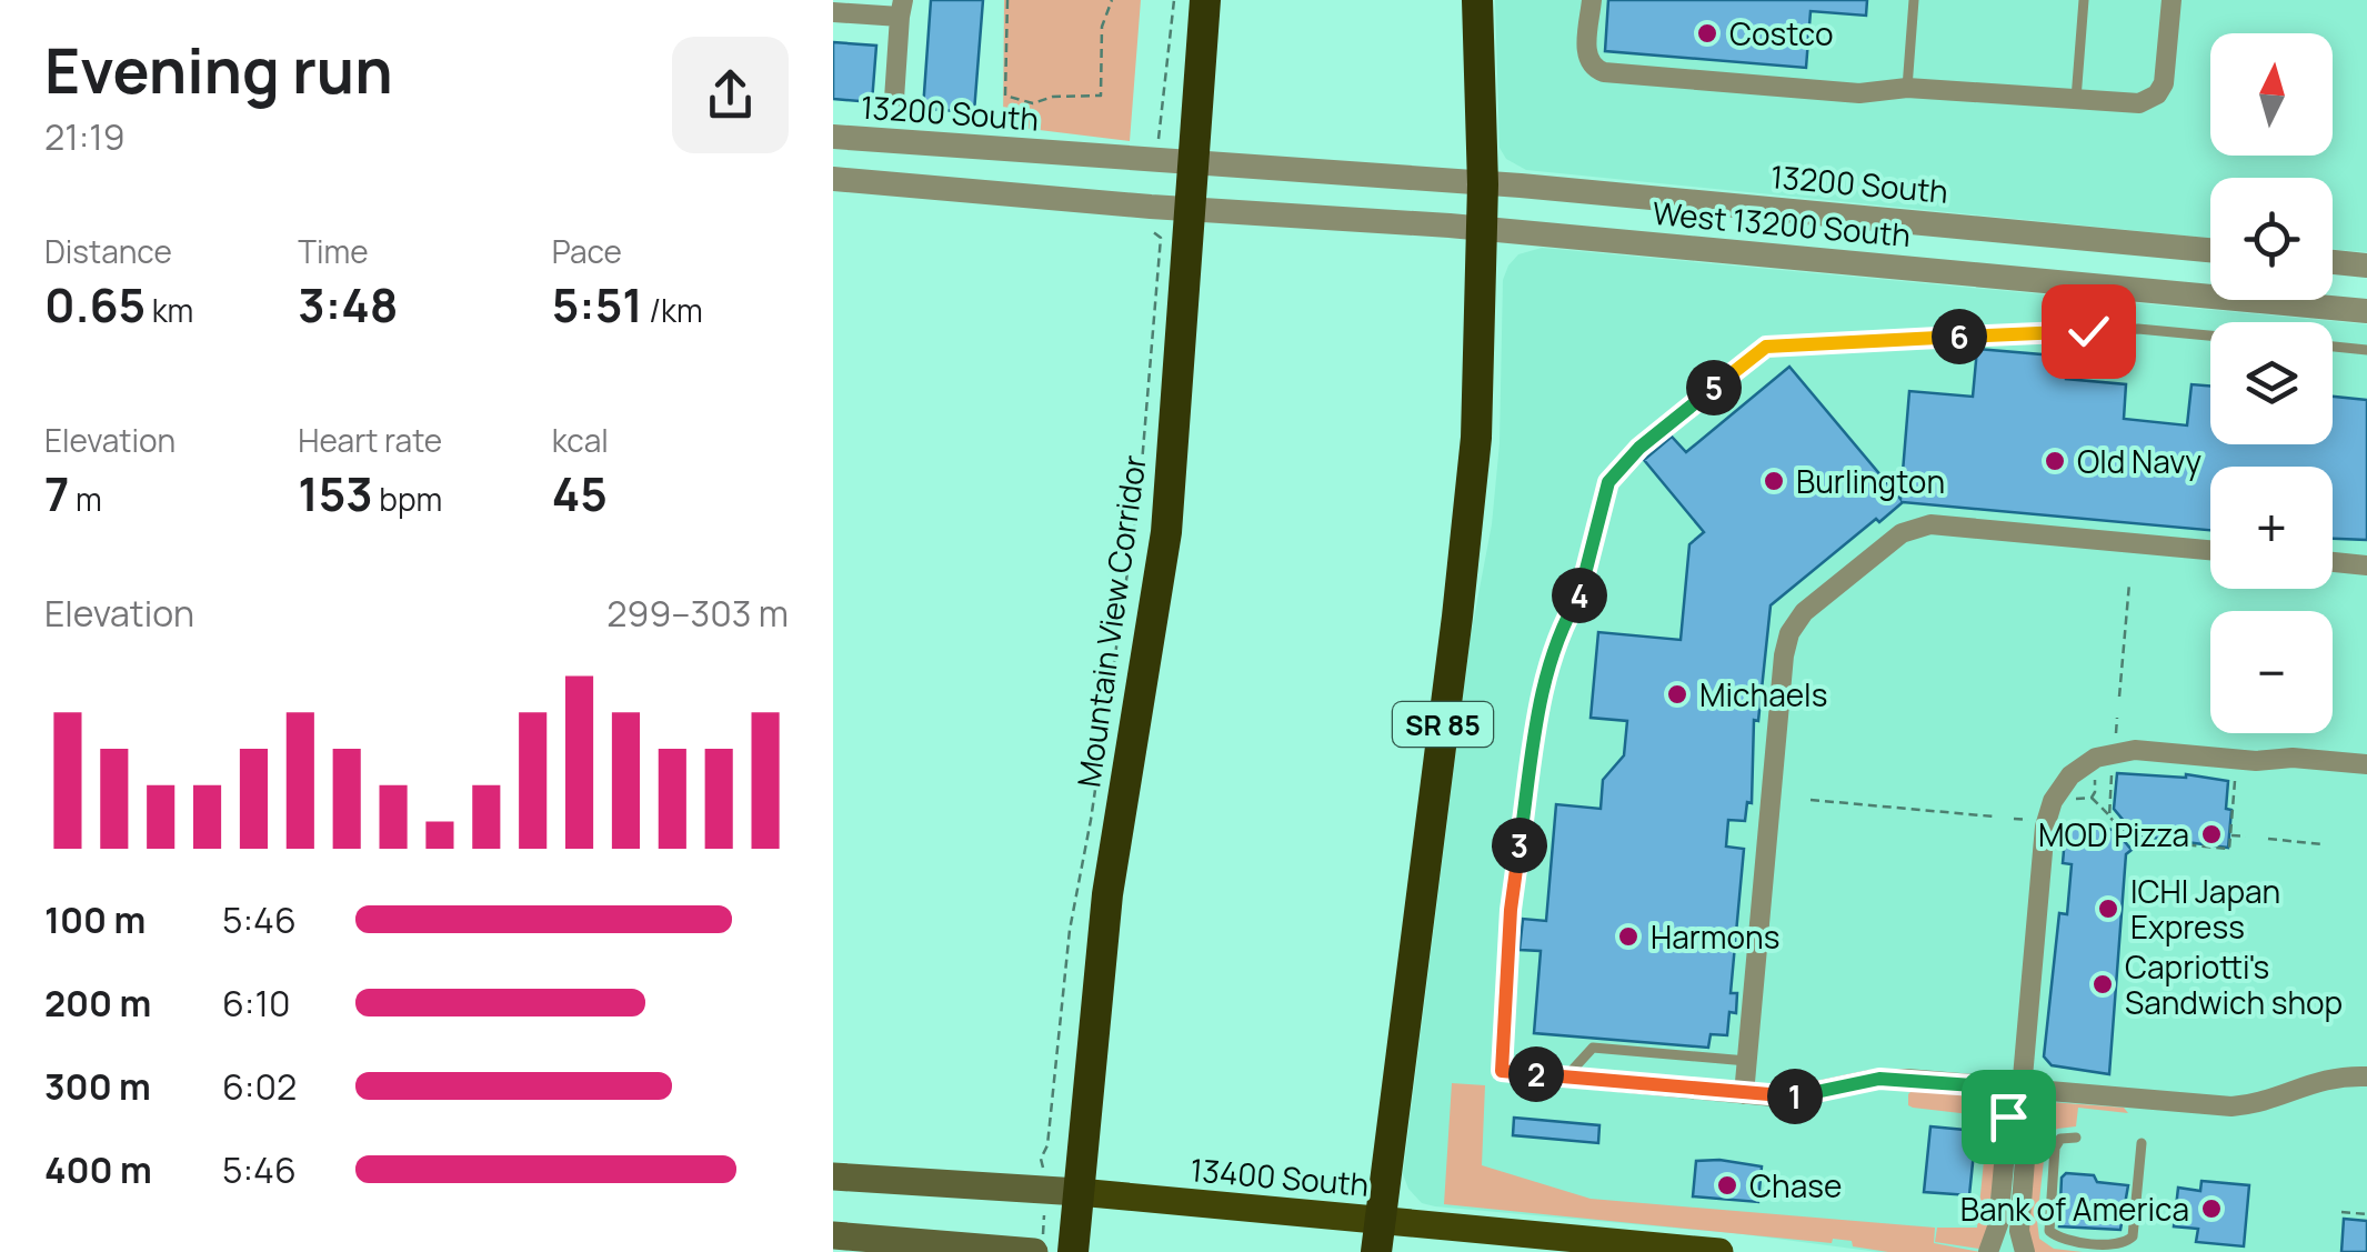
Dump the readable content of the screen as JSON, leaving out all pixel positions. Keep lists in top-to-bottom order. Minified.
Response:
{"streets":{"highway":["Mountain View Corridor","SR 85"],"main road":["13400 South"],"street":["13200 South","West 13200 South"]},"crossings":[["13200 South","Mountain View Corridor"],["13200 South","SR 85"],["West 13200 South","Mountain View Corridor"],["West 13200 South","SR 85"],["Mountain View Corridor","13400 South"],["SR 85","13400 South"]],"places":["Costco","Old Navy","Burlington","Michaels","MOD Pizza","ICHI Japan Express","Harmons","Capriotti's Sandwich shop","Chase","Bank of America"],"north":"top","page":{"heading":["Evening run","21:19"],"map_buttons":["+","−"],"stats":[["Distance","0.65 km"],["Time","3:48"],["Pace","5:51 /km"],["Elevation","7 m"],["Heart rate","153 bpm"],["kcal","45"]],"pins":["6","5","4","3","2","1"],"chart":["Elevation","299–303 m"],"list":[{"name":"100 m","note":"5:46"},{"name":"200 m","note":"6:10"},{"name":"300 m","note":"6:02"},{"name":"400 m","note":"5:46"}]}}
